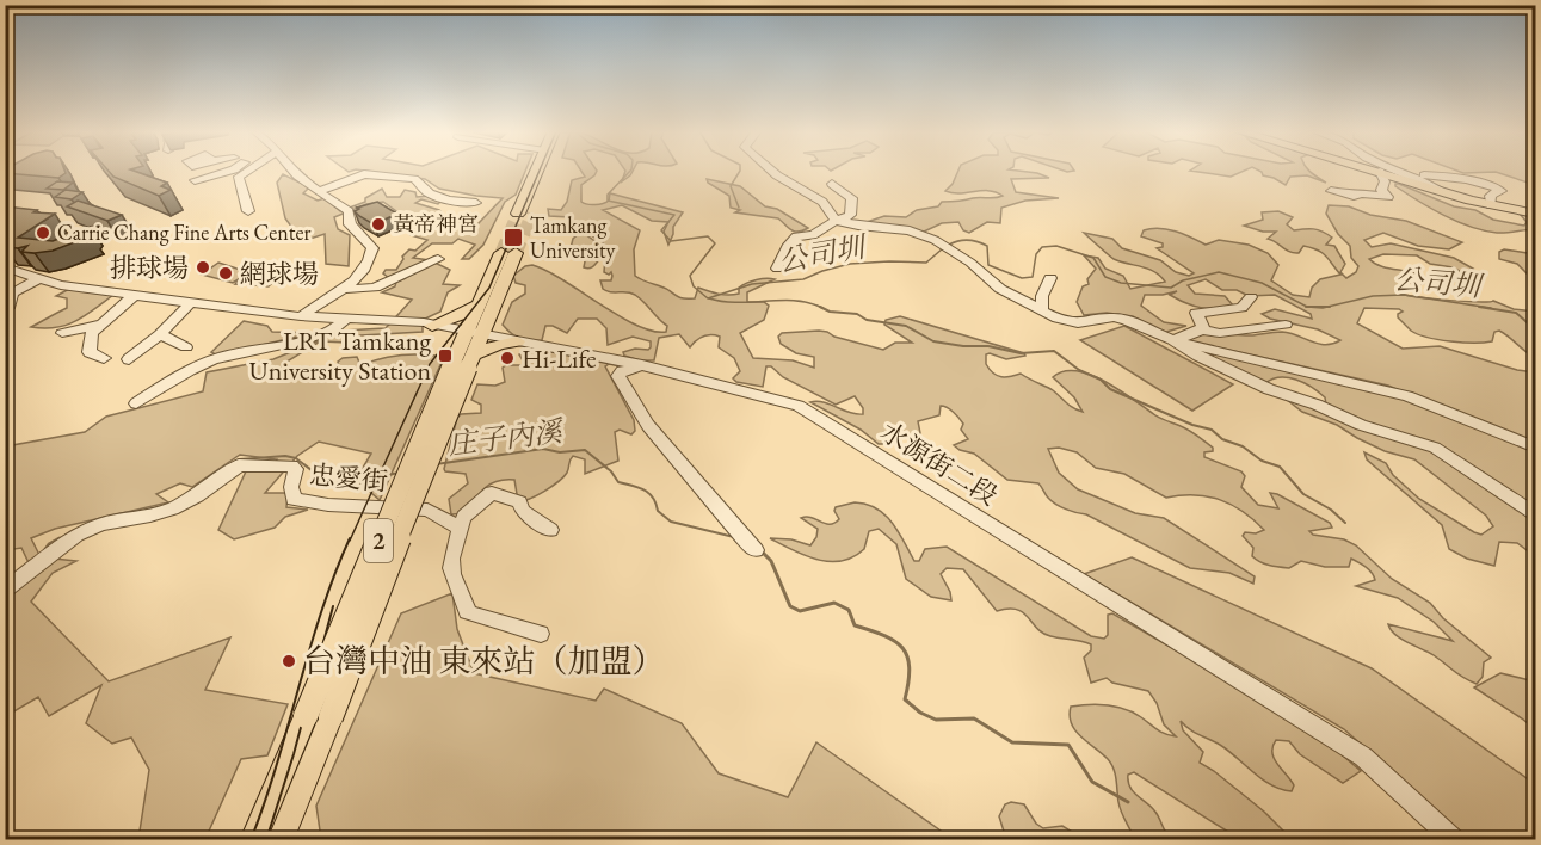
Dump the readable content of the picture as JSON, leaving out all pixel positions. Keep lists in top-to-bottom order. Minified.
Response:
{"streets":{"main road":["2"],"street":["水源街二段","忠愛街"]},"water":["公司圳","庄子內溪"],"places":{"other":["黃帝神宮","Carrie Chang Fine Arts Center","排球場","網球場","Hi-Life","台灣中油 東來站（加盟）"],"transit":["Tamkang University","LRT Tamkang University Station"]}}
